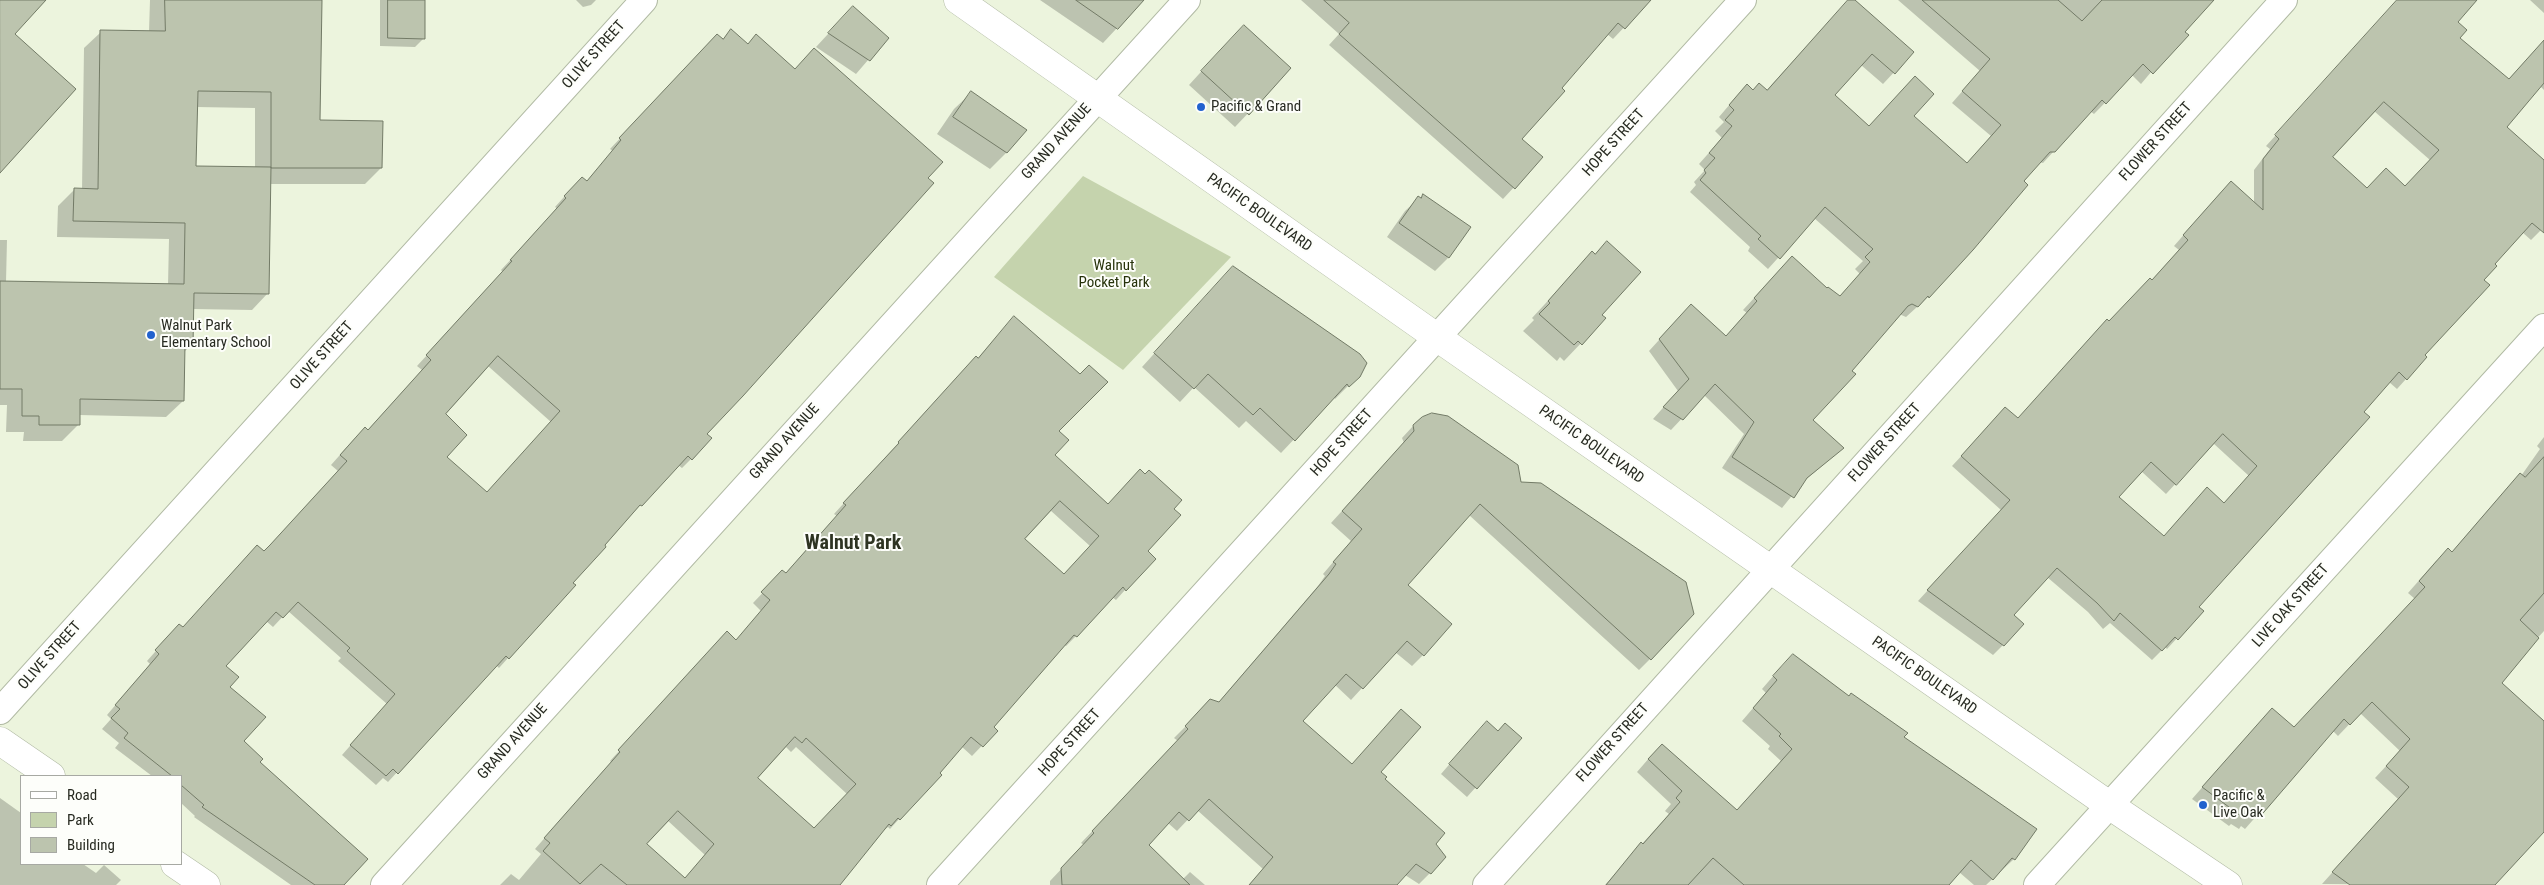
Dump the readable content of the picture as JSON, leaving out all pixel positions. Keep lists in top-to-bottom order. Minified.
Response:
{"streets":{"main road":["PACIFIC BOULEVARD"],"street":["OLIVE STREET","GRAND AVENUE","FLOWER STREET","HOPE STREET","LIVE OAK STREET"]},"crossings":[["GRAND AVENUE","PACIFIC BOULEVARD"],["FLOWER STREET","PACIFIC BOULEVARD"],["HOPE STREET","PACIFIC BOULEVARD"],["PACIFIC BOULEVARD","LIVE OAK STREET"]],"districts":["Walnut Park"],"parks":["Walnut Pocket Park"],"places":["Pacific & Grand","Walnut Park Elementary School","Pacific & Live Oak"],"legend":["Road","Park","Building"]}
